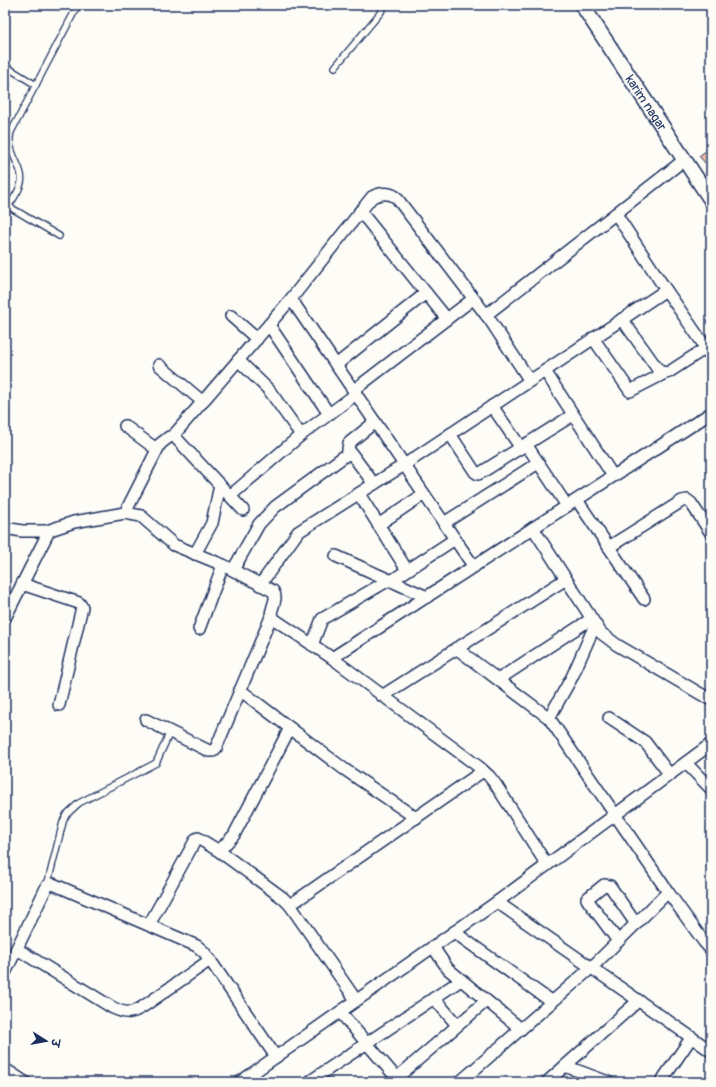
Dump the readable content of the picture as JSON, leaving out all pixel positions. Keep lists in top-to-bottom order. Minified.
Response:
{"streets":{"street":["karim nagar"]},"north":"right"}
